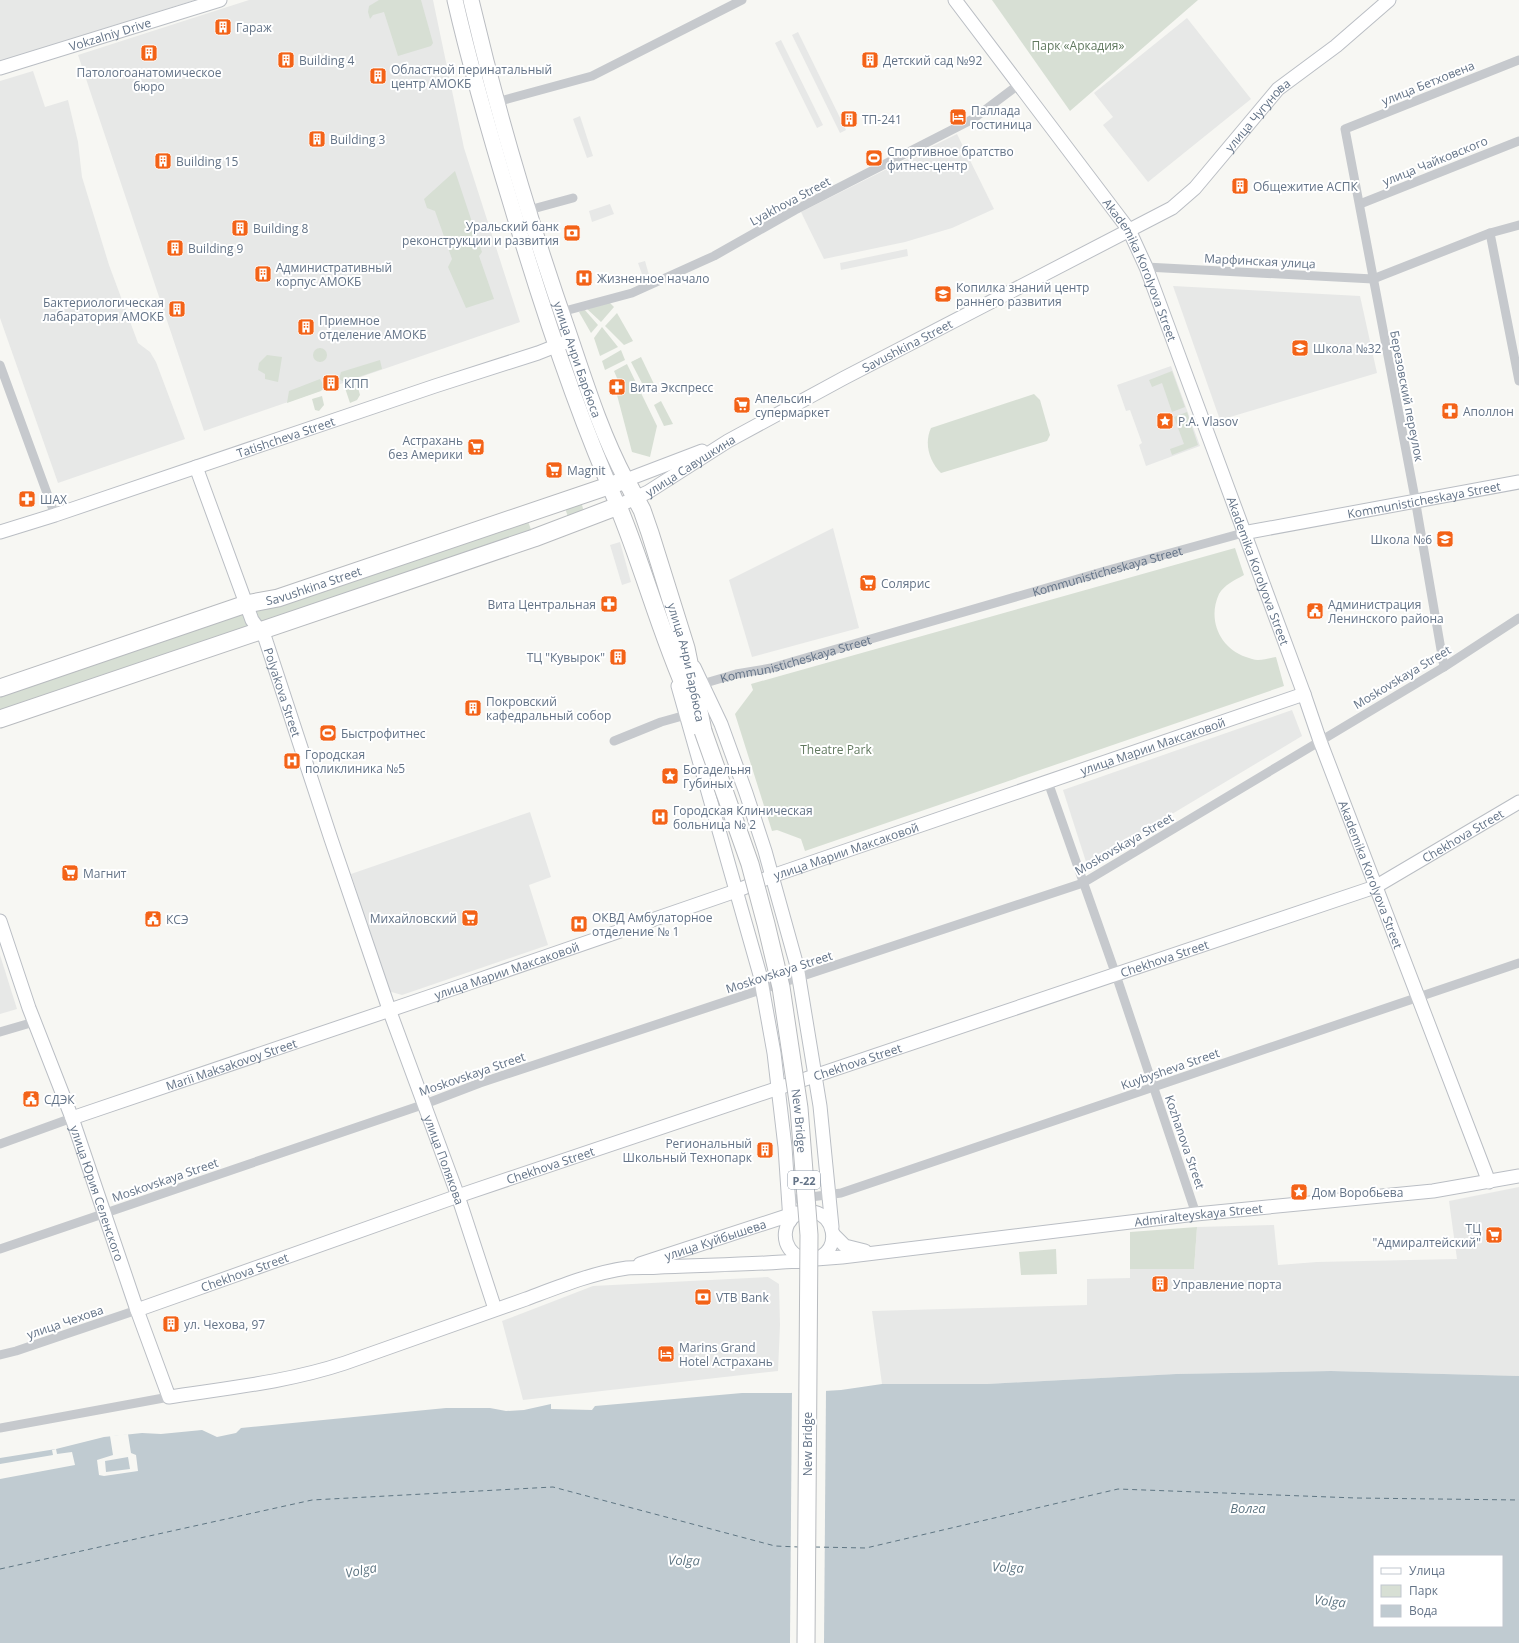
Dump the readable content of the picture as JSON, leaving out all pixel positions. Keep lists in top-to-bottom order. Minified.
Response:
{"streets":{"highway":["Savushkina Street","улица Анри Барбюса","New Bridge","Р-22"],"street":["Vokzalniy Drive","улица Бетховена","улица Чугунова","улица Чайковского","Lyakhova Street","Марфинская улица","Akademika Korolyova Street","Березовский переулок","Tatishcheva Street","улица Савушкина","Kommunisticheskaya Street","Moskovskaya Street","Polyakova Street","улица Марии Максаковой","Chekhova Street","Marii Maksakovoy Street","Kuybysheva Street","Kozhanova Street","улица Полякова","улица Юрия Селенского","Admiralteyskaya Street","улица Куйбышева","улица Чехова"]},"crossings":[["улица Бетховена","Березовский переулок"],["улица Чугунова","Akademika Korolyova Street"],["улица Чугунова","Savushkina Street"],["улица Чайковского","Березовский переулок"],["Lyakhova Street","Akademika Korolyova Street"],["Lyakhova Street","улица Анри Барбюса"],["Марфинская улица","Akademika Korolyova Street"],["Марфинская улица","Березовский переулок"],["Akademika Korolyova Street","Savushkina Street"],["Akademika Korolyova Street","Kommunisticheskaya Street"],["Akademika Korolyova Street","Moskovskaya Street"],["Akademika Korolyova Street","улица Марии Максаковой"],["Akademika Korolyova Street","Chekhova Street"],["Akademika Korolyova Street","Kuybysheva Street"],["Akademika Korolyova Street","Admiralteyskaya Street"],["Savushkina Street","улица Анри Барбюса"],["Savushkina Street","улица Савушкина"],["Savushkina Street","Polyakova Street"],["улица Анри Барбюса","Tatishcheva Street"],["улица Анри Барбюса","улица Савушкина"],["улица Анри Барбюса","New Bridge"],["Березовский переулок","Kommunisticheskaya Street"],["Березовский переулок","Moskovskaya Street"],["Tatishcheva Street","Polyakova Street"],["Moskovskaya Street","Kozhanova Street"],["Moskovskaya Street","улица Полякова"],["Moskovskaya Street","улица Юрия Селенского"],["Polyakova Street","улица Марии Максаковой"],["Polyakova Street","Marii Maksakovoy Street"],["Polyakova Street","улица Полякова"],["улица Марии Максаковой","Marii Maksakovoy Street"],["улица Марии Максаковой","Kozhanova Street"],["улица Марии Максаковой","улица Полякова"],["Chekhova Street","Kozhanova Street"],["Chekhova Street","улица Полякова"],["Chekhova Street","улица Юрия Селенского"],["Chekhova Street","улица Чехова"],["Marii Maksakovoy Street","улица Полякова"],["Marii Maksakovoy Street","улица Юрия Селенского"],["Kuybysheva Street","Kozhanova Street"],["Kozhanova Street","Admiralteyskaya Street"],["улица Юрия Селенского","улица Чехова"]],"water":["Волга","Volga"],"parks":["Парк «Аркадия»","Theatre Park"],"places":{"building":["Гараж","Патологоанатомическое бюро","Building 4","Детский сад №92","Областной перинатальный центр АМОКБ","ТП-241","Building 3","Building 15","Общежитие АСПК","Building 8","Building 9","Административный корпус АМОКБ","Бактериологическая лабаратория АМОКБ","Приемное отделение АМОКБ","КПП","ТЦ \"Кувырок\"","Покровский кафедральный собор","Региональный Школьный Технопарк","Управление порта","ул. Чехова, 97"],"hotel":["Паллада гостиница","Marins Grand Hotel Астрахань"],"sports":["Спортивное братство фитнес-центр","Быстрофитнес"],"bank":["Уральский банк реконструкции и развития","VTB Bank"],"hospital":["Жизненное начало","Городская поликлиника №5","Городская Клиническая больница № 2","ОКВД Амбулаторное отделение № 1"],"school or university":["Копилка знаний центр раннего развития","Школа №32","Школа №6"],"pharmacy":["Вита Экспресс","Аполлон","ШАХ","Вита Центральная"],"supermarket":["Апельсин супермаркет","Астрахань без Америки","Magnit","Солярис","Магнит","Михайловский","ТЦ \"Адмиралтейский\""],"place":["P.A. Vlasov","Богадельня Губиных","Дом Воробьева"],"public building":["Администрация Ленинского района","КСЭ","СДЭК"]},"legend":["Улица","Парк","Вода"]}
